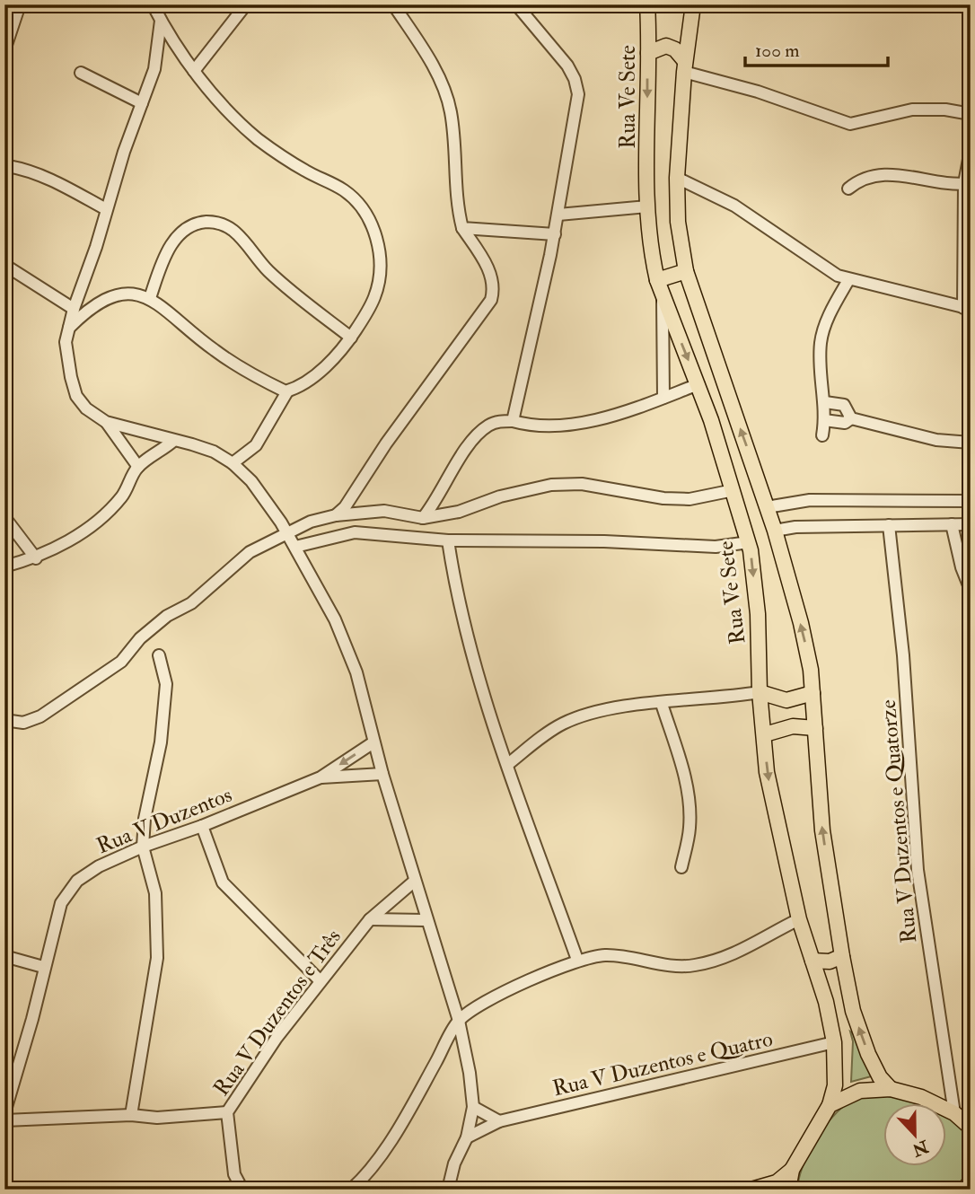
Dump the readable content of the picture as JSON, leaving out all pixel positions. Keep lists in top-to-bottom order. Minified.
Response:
{"streets":{"main road":["Rua Ve Sete"],"street":["Rua V Duzentos","Rua V Duzentos e Quatorze","Rua V Duzentos e Três","Rua V Duzentos e Quatro"]},"crossings":[["Rua Ve Sete","Rua V Duzentos e Quatro"]],"scale_bar":"100 m","north":"bottom"}
